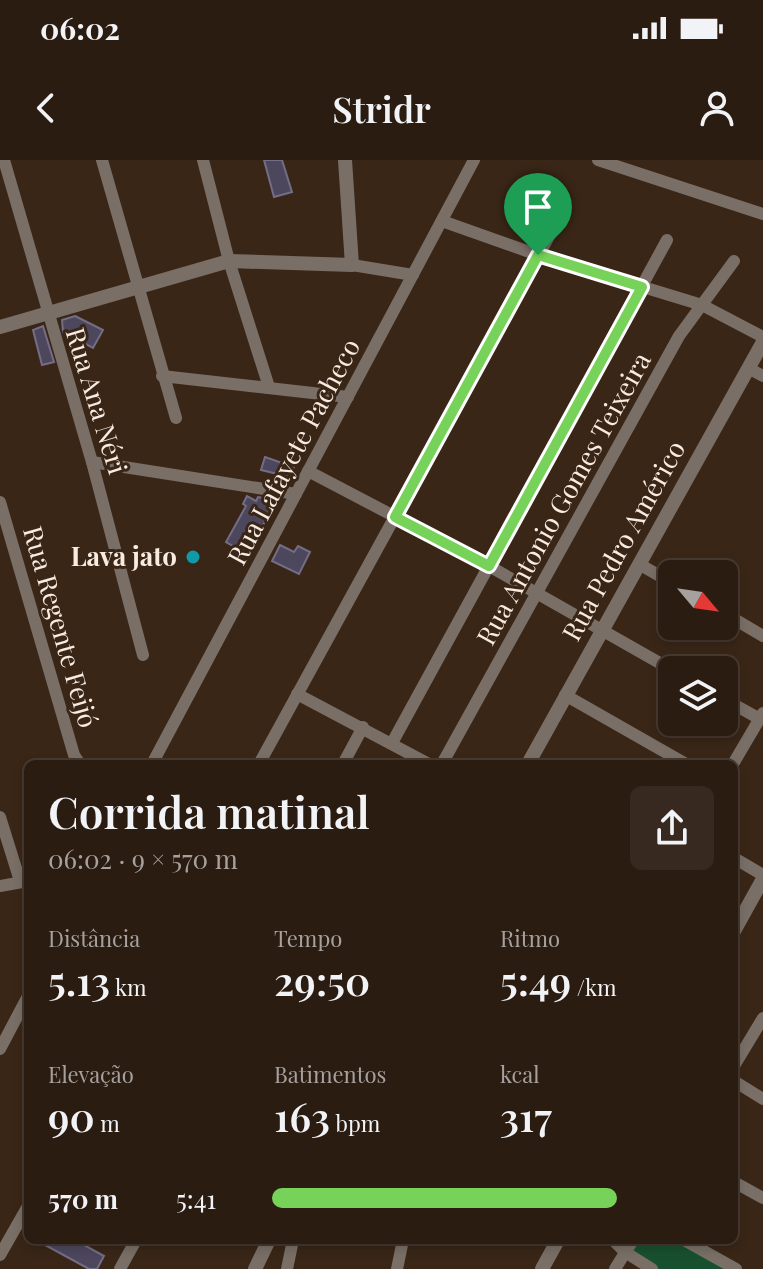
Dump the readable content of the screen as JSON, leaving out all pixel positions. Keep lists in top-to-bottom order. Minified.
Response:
{"streets":{"street":["Rua Ana Néri","Rua Lafayete Pacheco","Rua Antonio Gomes Teixeira","Rua Pedro Américo","Rua Regente Feijó"]},"places":["Lava jato"],"north":"bottom right","page":{"status":"06:02","header":"Stridr","heading":["Corrida matinal","06:02 · 9 × 570 m"],"stats":[["Distância","5.13 km"],["Tempo","29:50"],["Ritmo","5:49 /km"],["Elevação","90 m"],["Batimentos","163 bpm"],["kcal","317"]],"list":[{"name":"570 m","note":"5:41"}]}}
